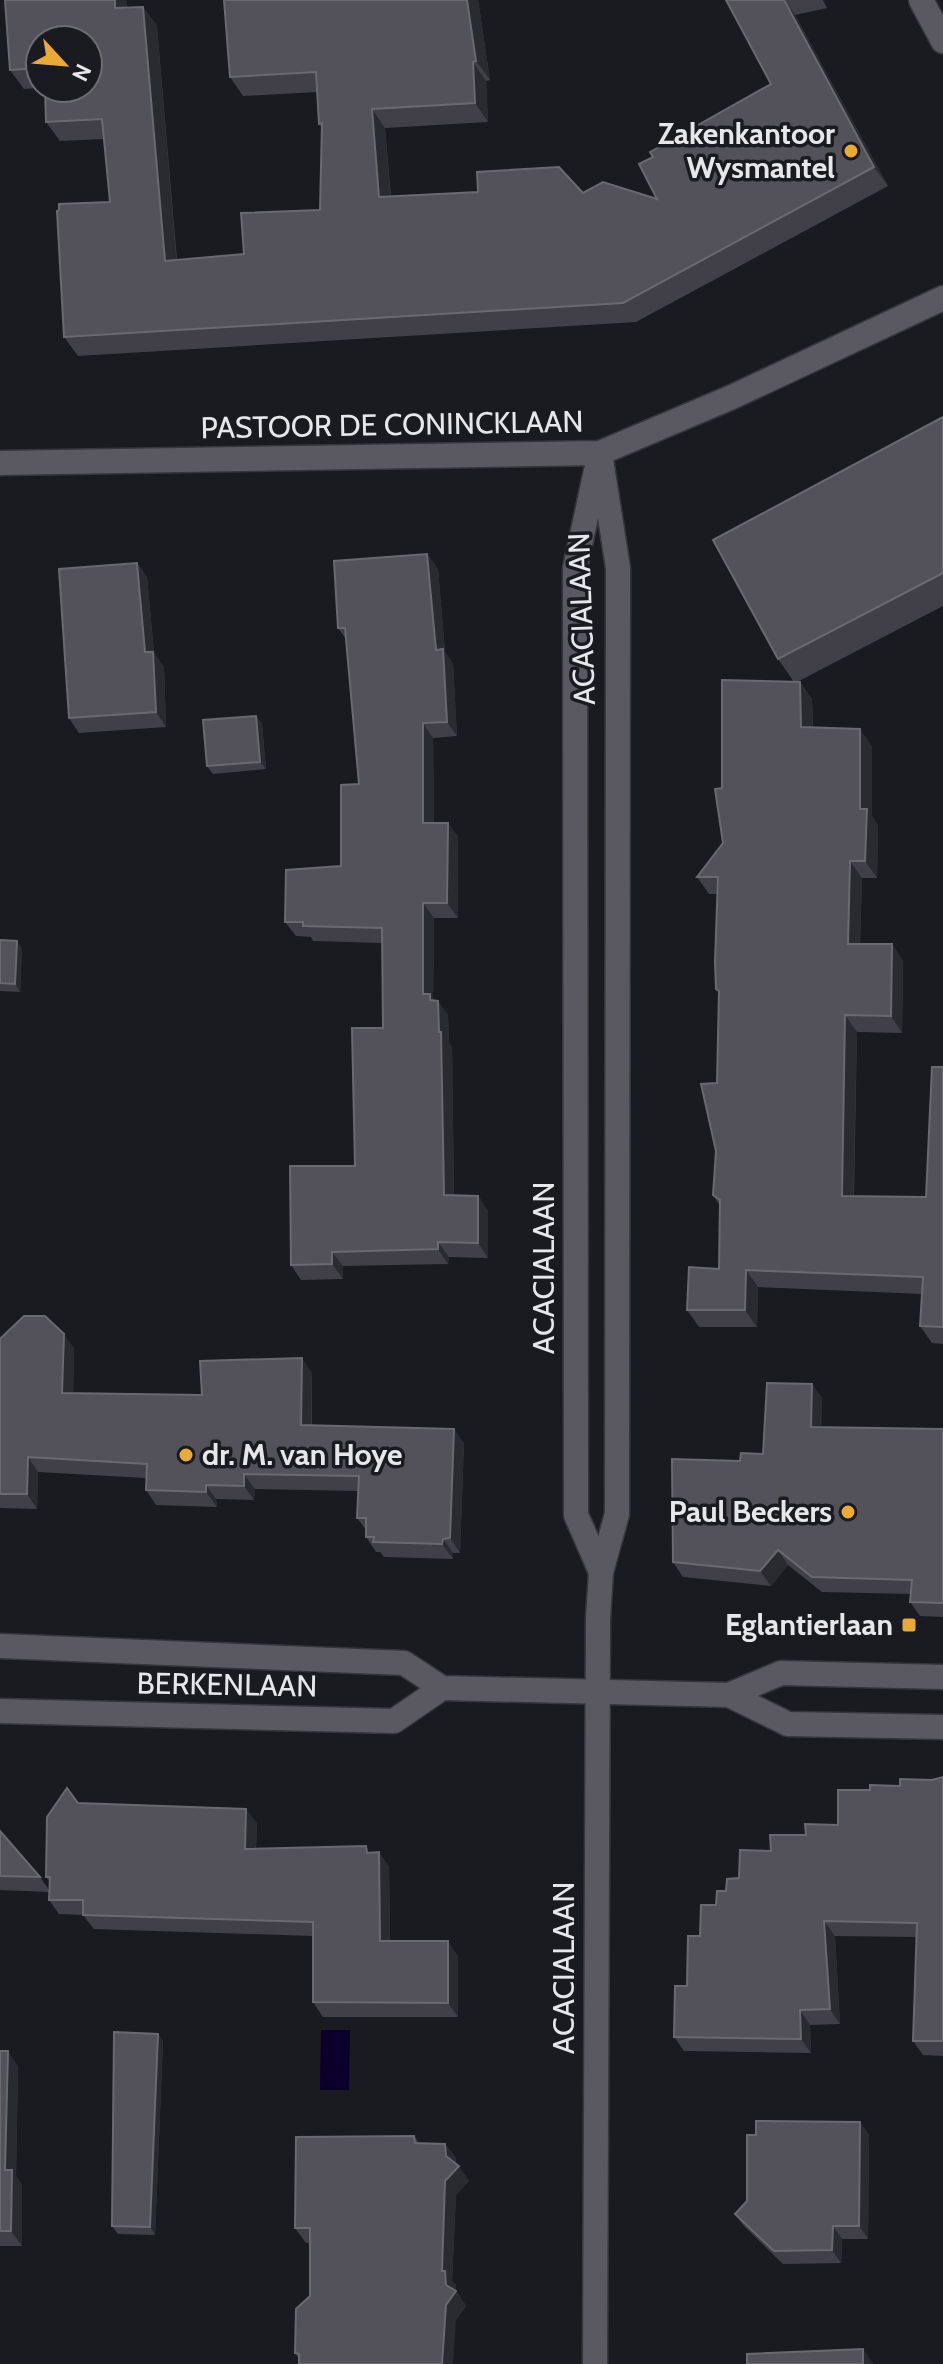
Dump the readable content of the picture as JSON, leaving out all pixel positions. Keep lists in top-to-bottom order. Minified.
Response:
{"streets":{"street":["PASTOOR DE CONINCKLAAN","ACACIALAAN","BERKENLAAN"]},"crossings":[["PASTOOR DE CONINCKLAAN","ACACIALAAN"]],"places":{"other":["Zakenkantoor Wysmantel","dr. M. van Hoye","Paul Beckers"],"transit":["Eglantierlaan"]},"north":"bottom right"}
